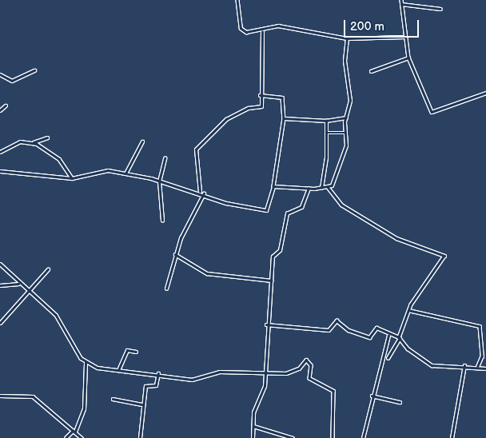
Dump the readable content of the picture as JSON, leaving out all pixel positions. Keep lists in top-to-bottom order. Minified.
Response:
{"scale_bar":"200 m"}
